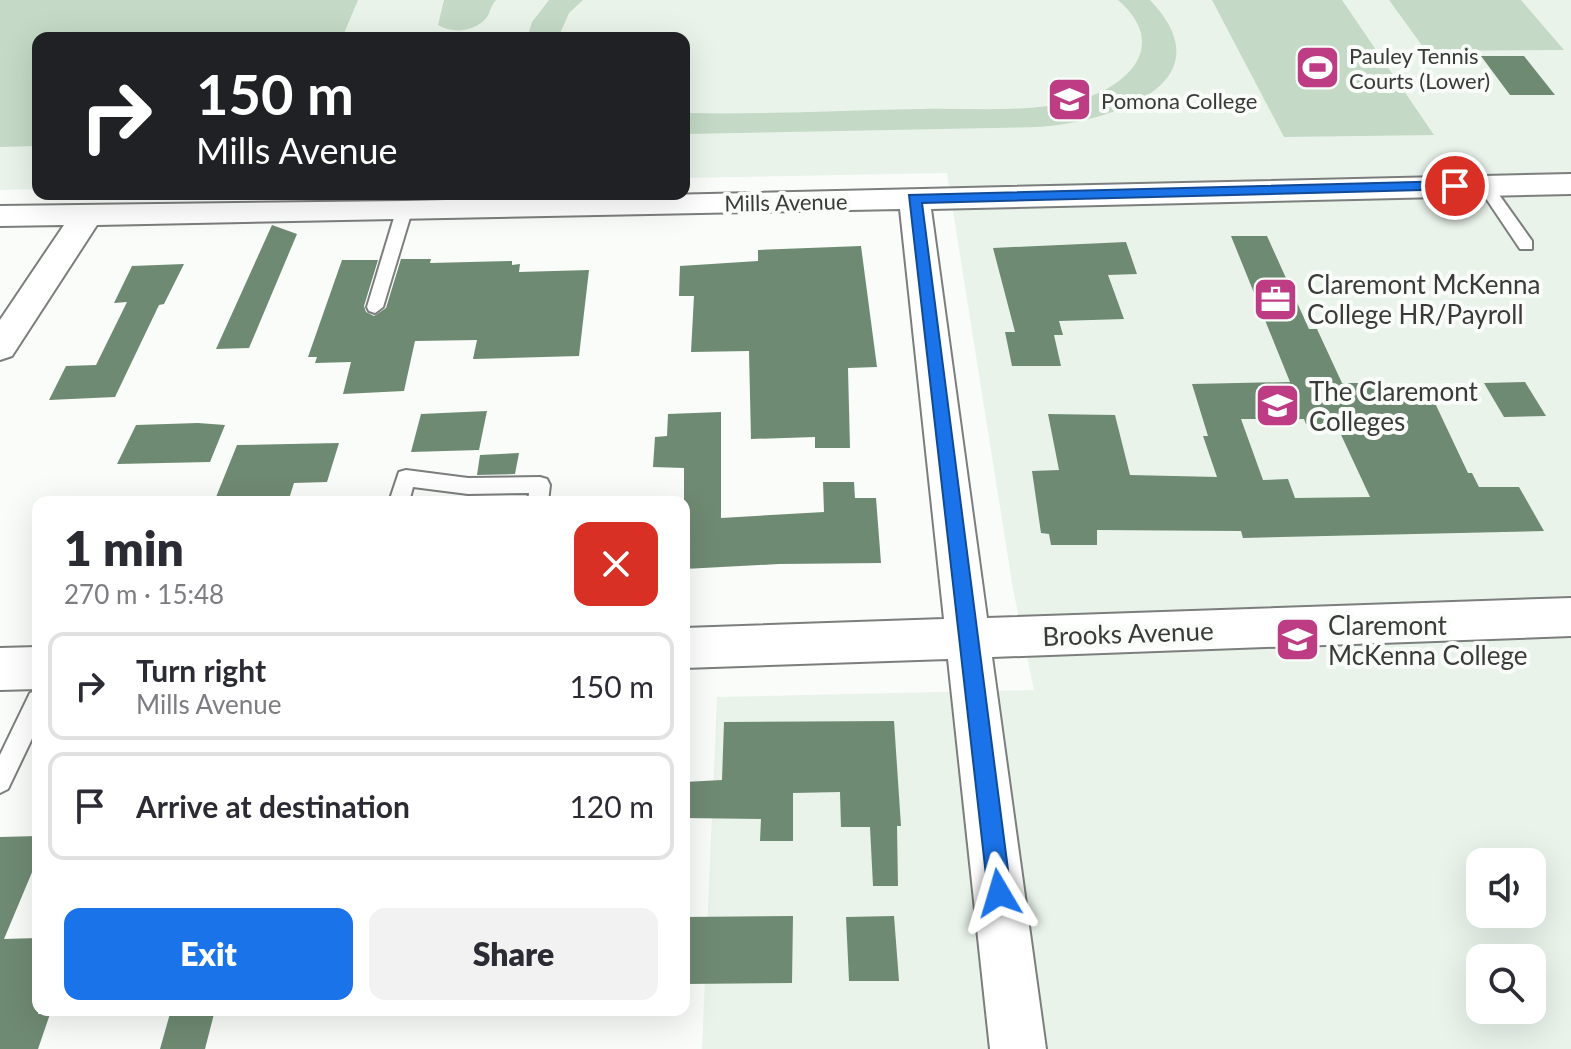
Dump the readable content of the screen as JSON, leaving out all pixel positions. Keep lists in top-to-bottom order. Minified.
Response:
{"streets":{"street":["Mills Avenue","Brooks Avenue"]},"places":{"sports":["Pauley Tennis Courts (Lower)"],"school or university":["Pomona College","The Claremont Colleges","Claremont McKenna College"],"office":["Claremont McKenna College HR/Payroll"]},"page":{"turn":["150 m","Mills Avenue"],"heading":["1 min","270 m · 15:48"],"list":[{"name":"Turn right","note":"Mills Avenue","value":"150 m"},{"name":"Arrive at destination","value":"120 m"}],"buttons":["Exit","Share"]}}
